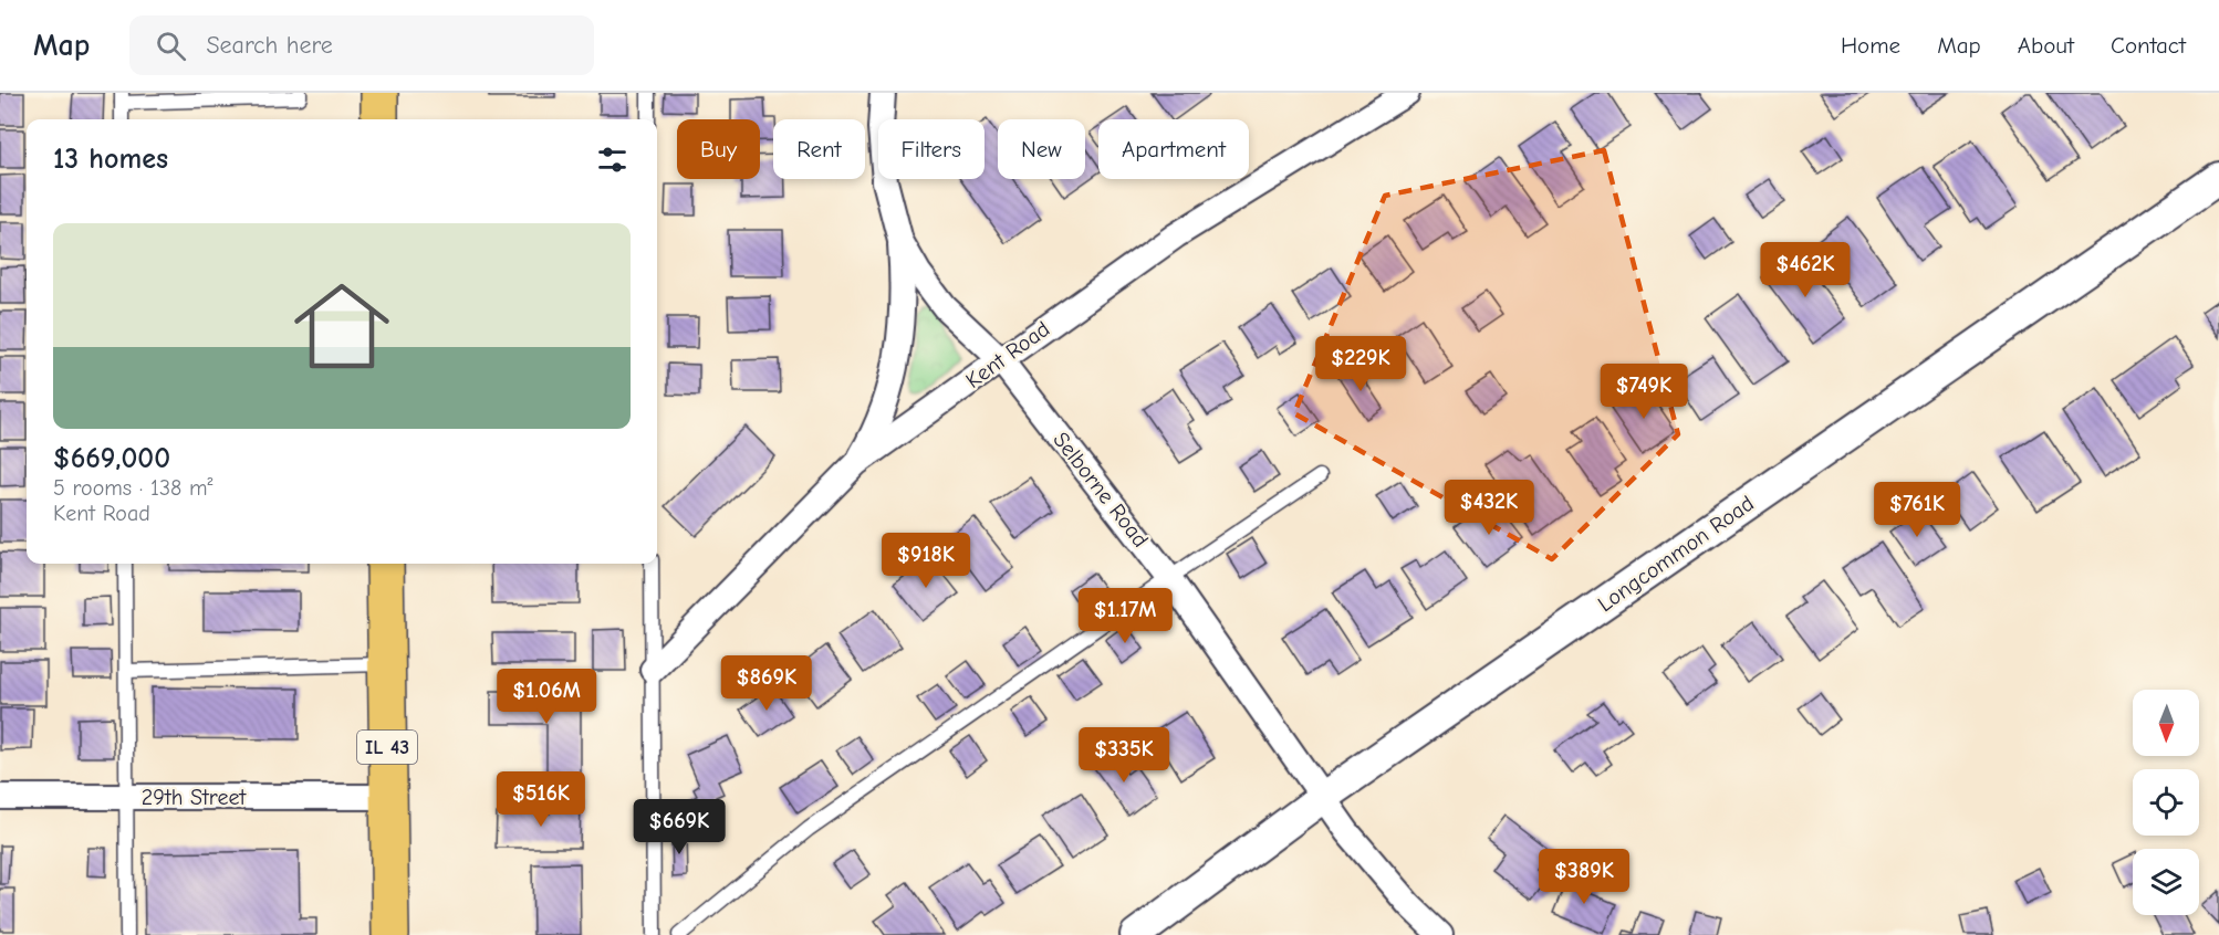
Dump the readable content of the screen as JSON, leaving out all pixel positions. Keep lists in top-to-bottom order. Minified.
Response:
{"streets":{"main road":["IL 43"],"street":["Kent Road","Selborne Road","Longcommon Road","29th Street"]},"crossings":[["Kent Road","Selborne Road"],["Selborne Road","Longcommon Road"],["IL 43","29th Street"]],"north":"bottom","page":{"header":"Map","search":"Search here","nav":["Home","Map","About","Contact"],"chip":["Buy","Rent","Filters","New","Apartment"],"heading":"13 homes","list":[{"name":"$669,000","note":"5 rooms · 138 m² · Kent Road"}],"price":["$462K","$229K","$749K","$432K","$761K","$918K","$1.17M","$869K","$1.06M","$335K","$516K","$669K","$389K"]}}
